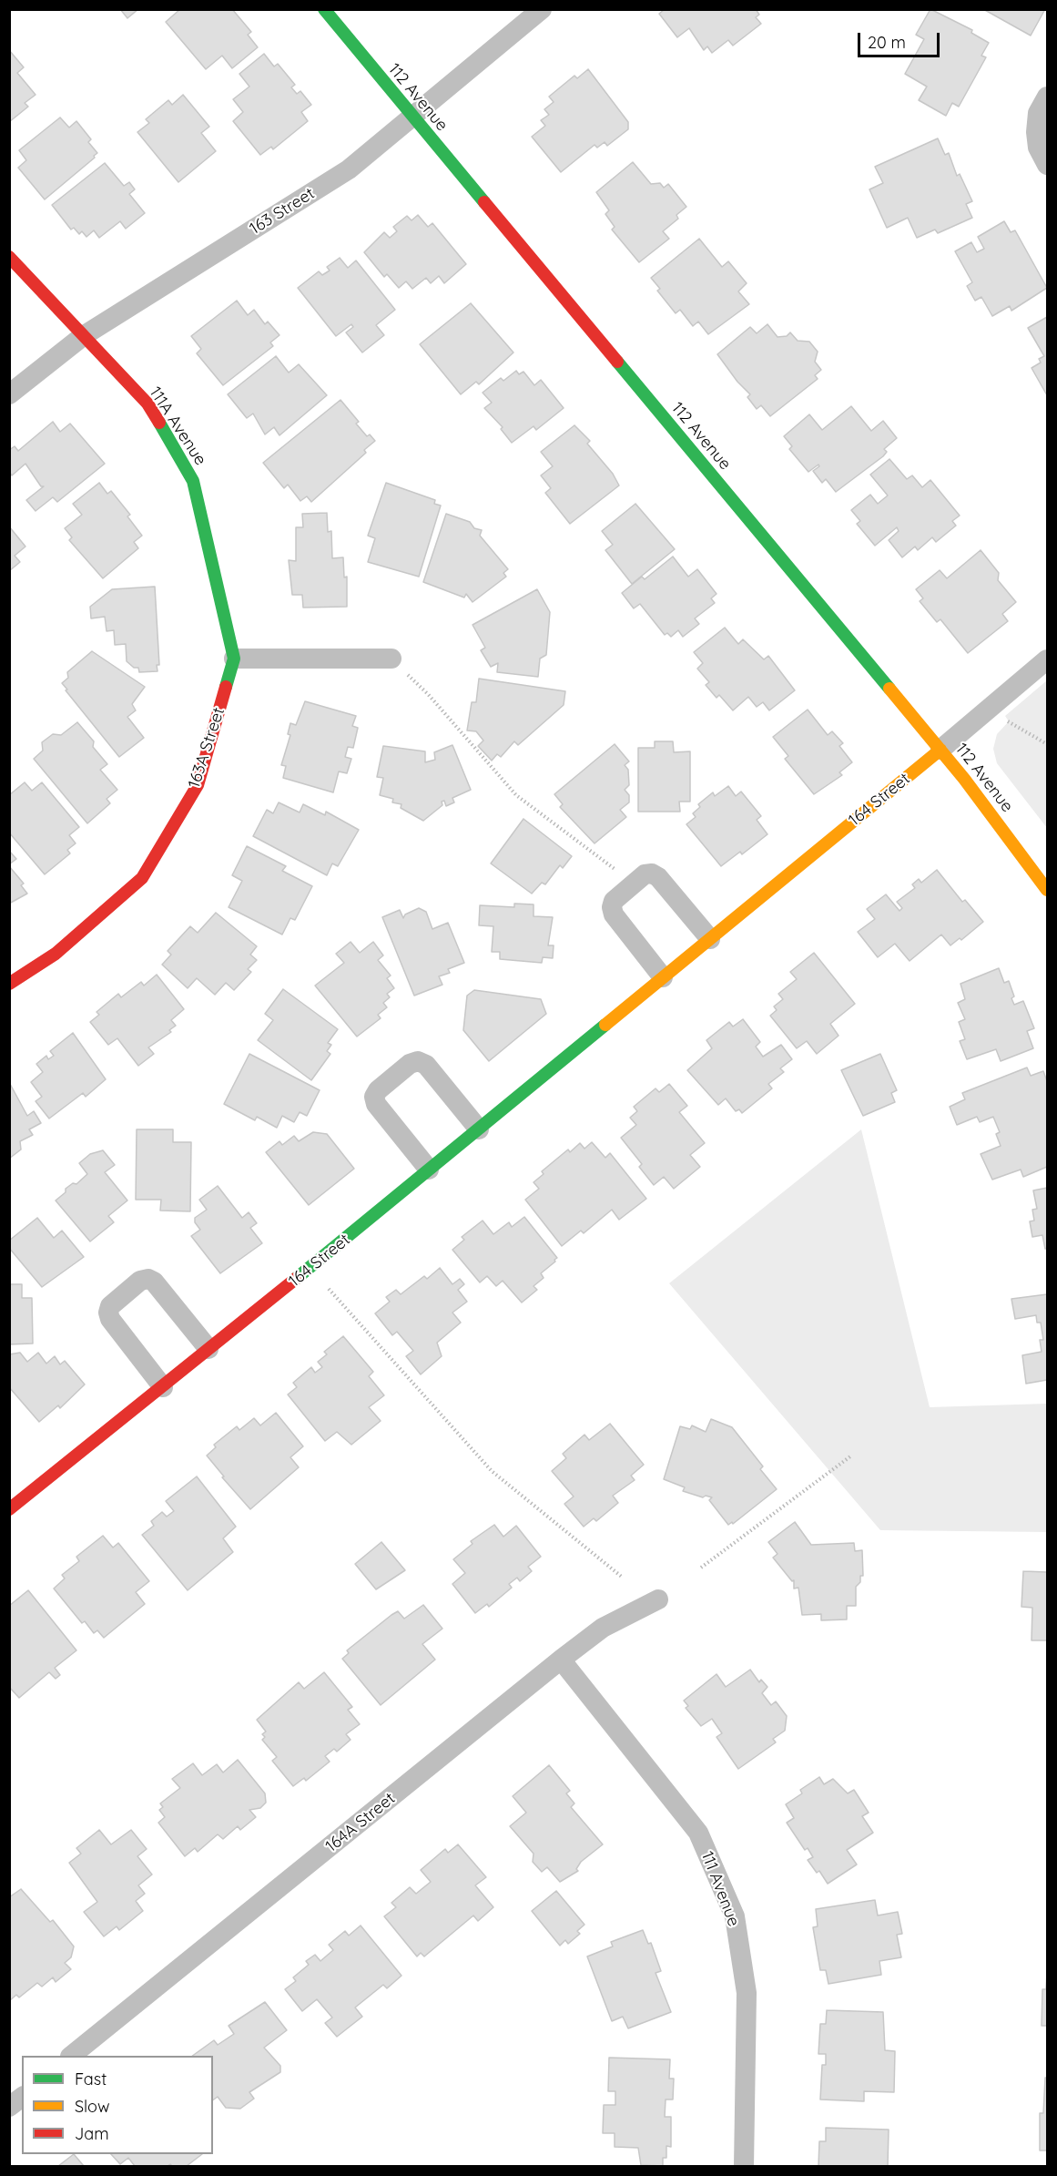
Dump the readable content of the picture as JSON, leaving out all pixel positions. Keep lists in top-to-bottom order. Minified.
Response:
{"streets":{"street":["112 Avenue","163 Street","111A Avenue","163A Street","164 Street","164A Street","111 Avenue"]},"crossings":[["112 Avenue","163 Street"],["112 Avenue","164 Street"],["163 Street","111A Avenue"],["111A Avenue","163A Street"],["164A Street","111 Avenue"]],"legend":["Fast","Slow","Jam"],"scale_bar":"20 m"}
